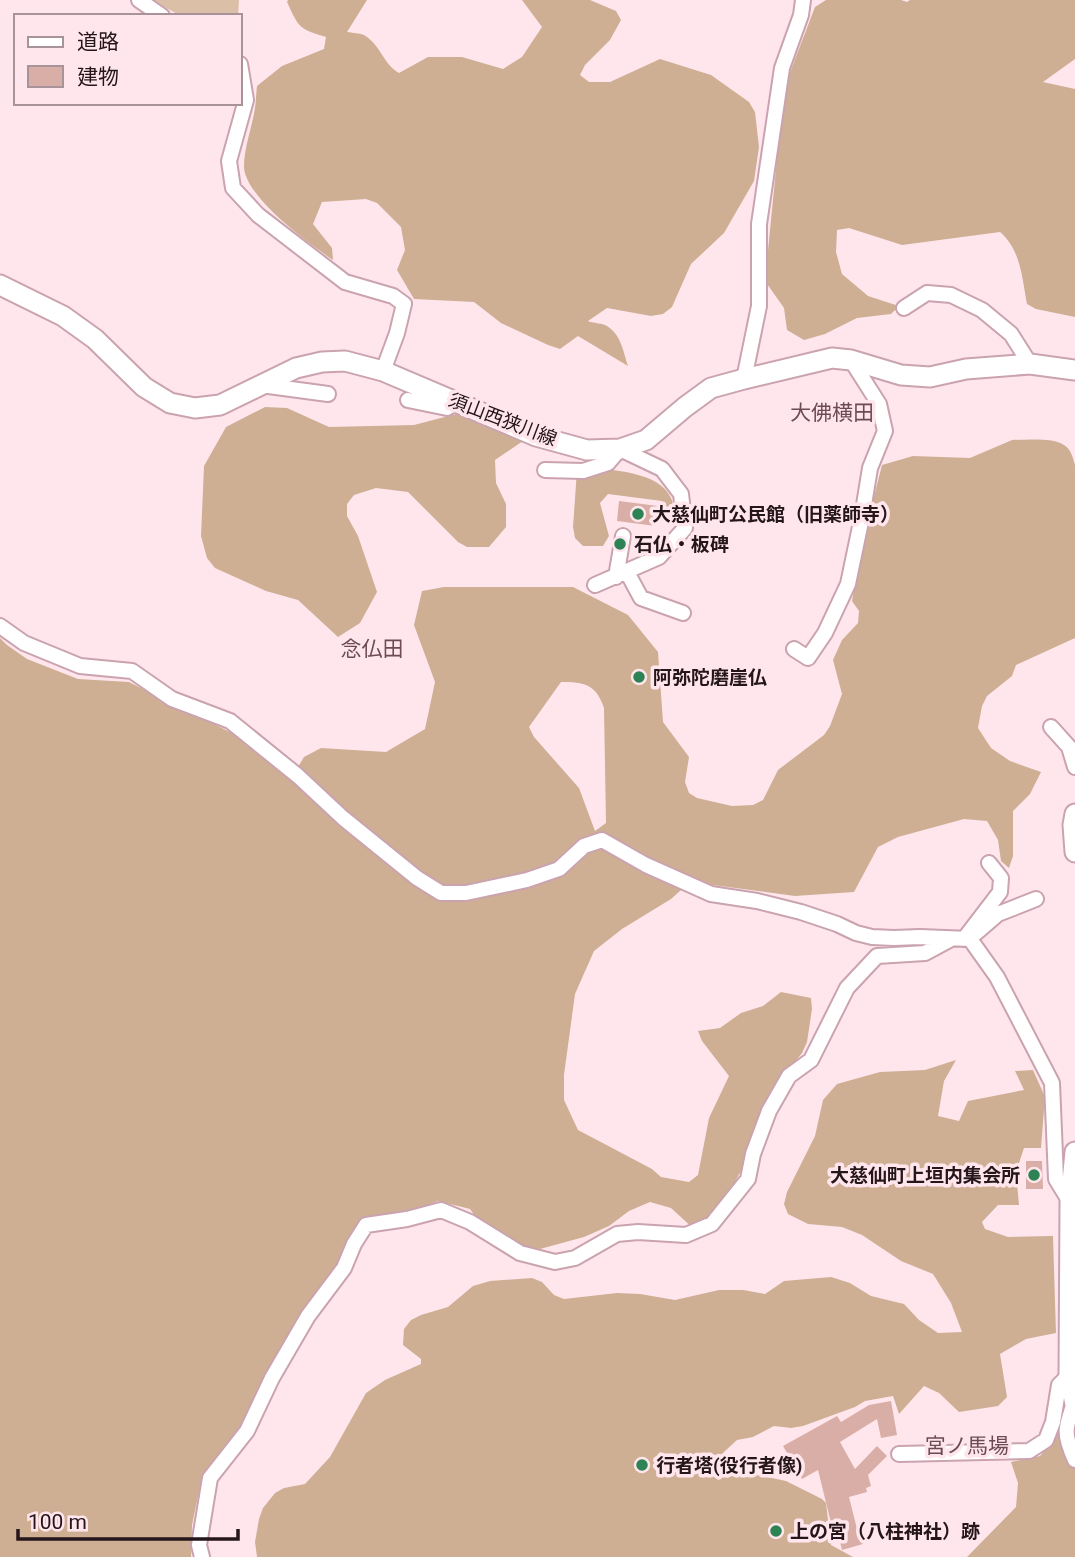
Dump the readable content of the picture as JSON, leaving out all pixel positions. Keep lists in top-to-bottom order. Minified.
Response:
{"streets":{"main road":["須山西狭川線"]},"districts":["大佛横田","念仏田","宮ノ馬場"],"places":["大慈仙町公民館（旧薬師寺）","石仏・板碑","阿弥陀磨崖仏","大慈仙町上垣内集会所","行者塔(役行者像)","上の宮（八柱神社）跡"],"legend":["道路","建物"],"scale_bar":"100 m"}
